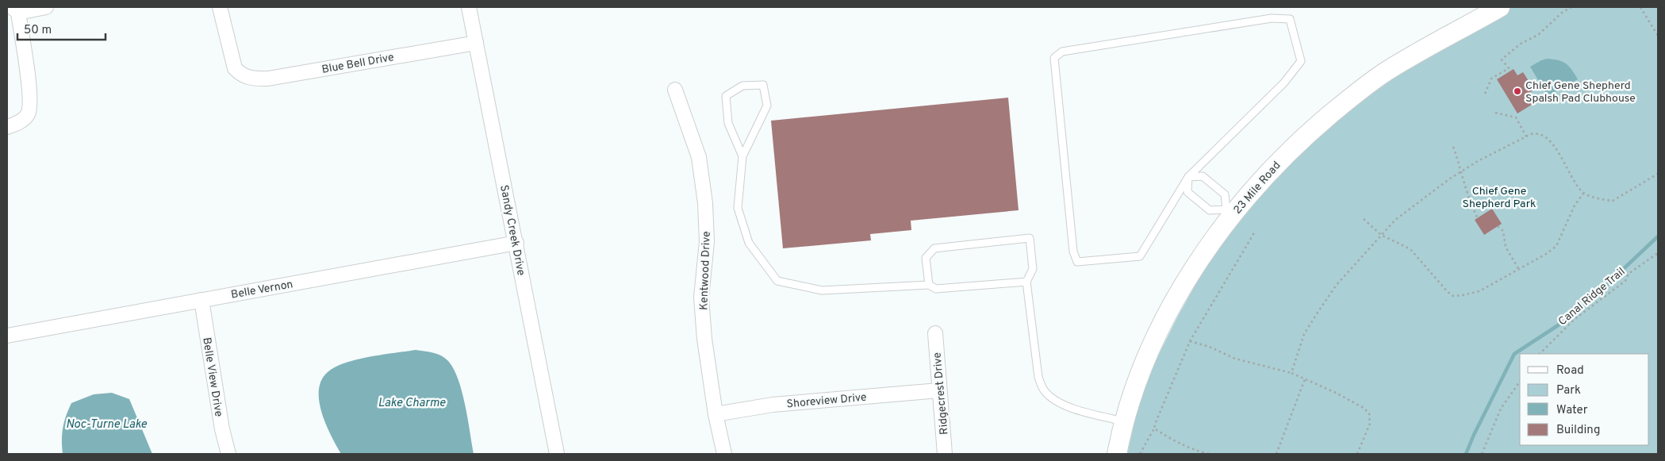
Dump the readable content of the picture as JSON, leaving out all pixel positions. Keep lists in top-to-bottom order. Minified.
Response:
{"streets":{"main road":["23 Mile Road"],"street":["Blue Bell Drive","Sandy Creek Drive","Kentwood Drive","Belle Vernon","Belle View Drive","Ridgecrest Drive","Shoreview Drive"],"path":["Canal Ridge Trail"]},"crossings":[["Blue Bell Drive","Sandy Creek Drive"],["Sandy Creek Drive","Belle Vernon"],["Kentwood Drive","Shoreview Drive"],["Belle Vernon","Belle View Drive"],["Ridgecrest Drive","Shoreview Drive"]],"water":["Lake Charme","Noc-Turne Lake"],"parks":["Chief Gene Shepherd Park"],"places":["Chief Gene Shepherd Spalsh Pad Clubhouse"],"legend":["Road","Park","Water","Building"],"scale_bar":"50 m"}
